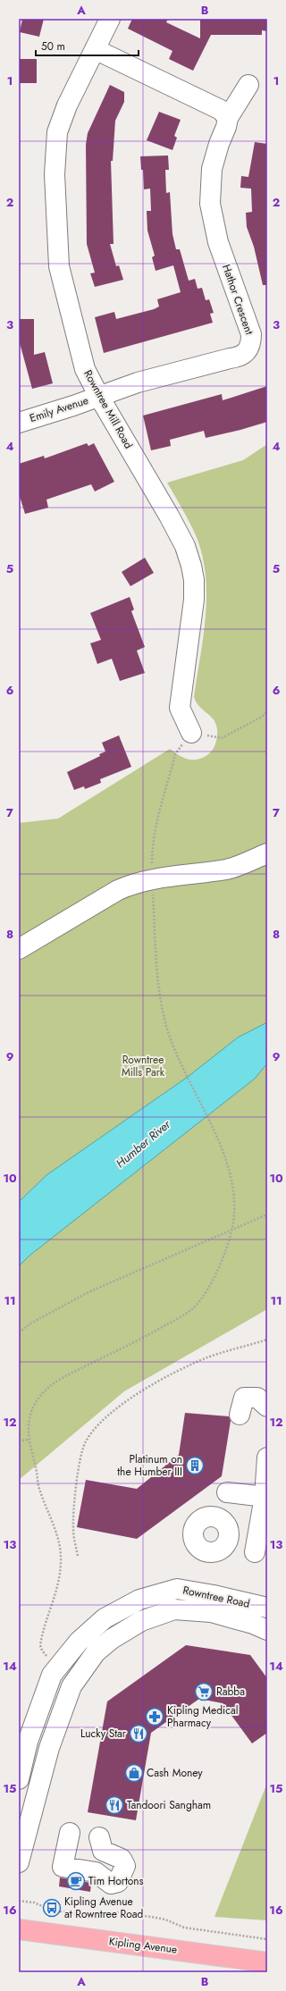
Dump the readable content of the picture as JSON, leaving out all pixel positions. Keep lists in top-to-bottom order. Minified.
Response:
{"streets":{"main road":["Kipling Avenue"],"street":["Hathor Crescent","Emily Avenue","Rowntree Mill Road","Rowntree Road"]},"crossings":[["Hathor Crescent","Emily Avenue"],["Hathor Crescent","Rowntree Mill Road"],["Emily Avenue","Rowntree Mill Road"]],"water":["Humber River"],"parks":["Rowntree Mills Park"],"places":{"building":["Platinum on the Humber III"],"supermarket":["Rabba"],"pharmacy":["Kipling Medical Pharmacy"],"restaurant":["Lucky Star","Tandoori Sangham"],"shop":["Cash Money"],"cafe":["Tim Hortons"],"bus stop":["Kipling Avenue at Rowntree Road"]},"scale_bar":"50 m","grid":{"columns":["A","B"],"rows":["1","2","3","4","5","6","7","8","9","10","11","12","13","14","15","16"]}}
